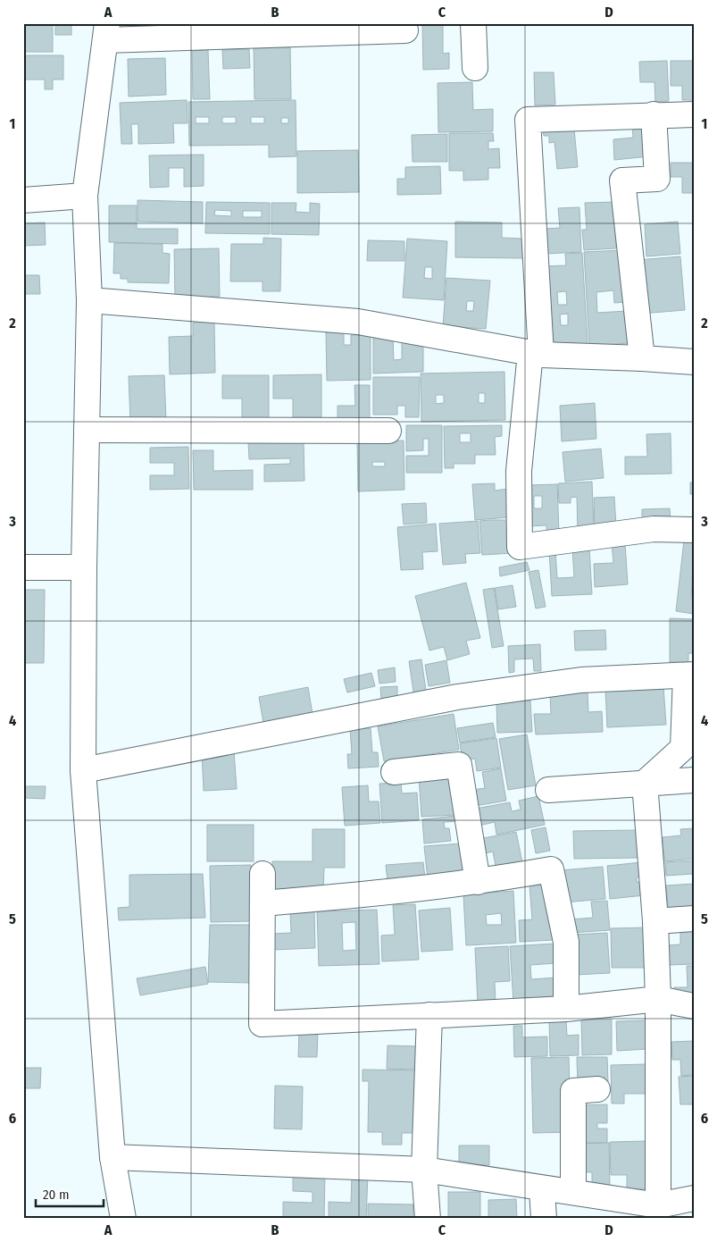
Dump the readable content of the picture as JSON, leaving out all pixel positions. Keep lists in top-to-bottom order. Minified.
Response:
{"scale_bar":"20 m","grid":{"columns":["A","B","C","D"],"rows":["1","2","3","4","5","6"]}}
